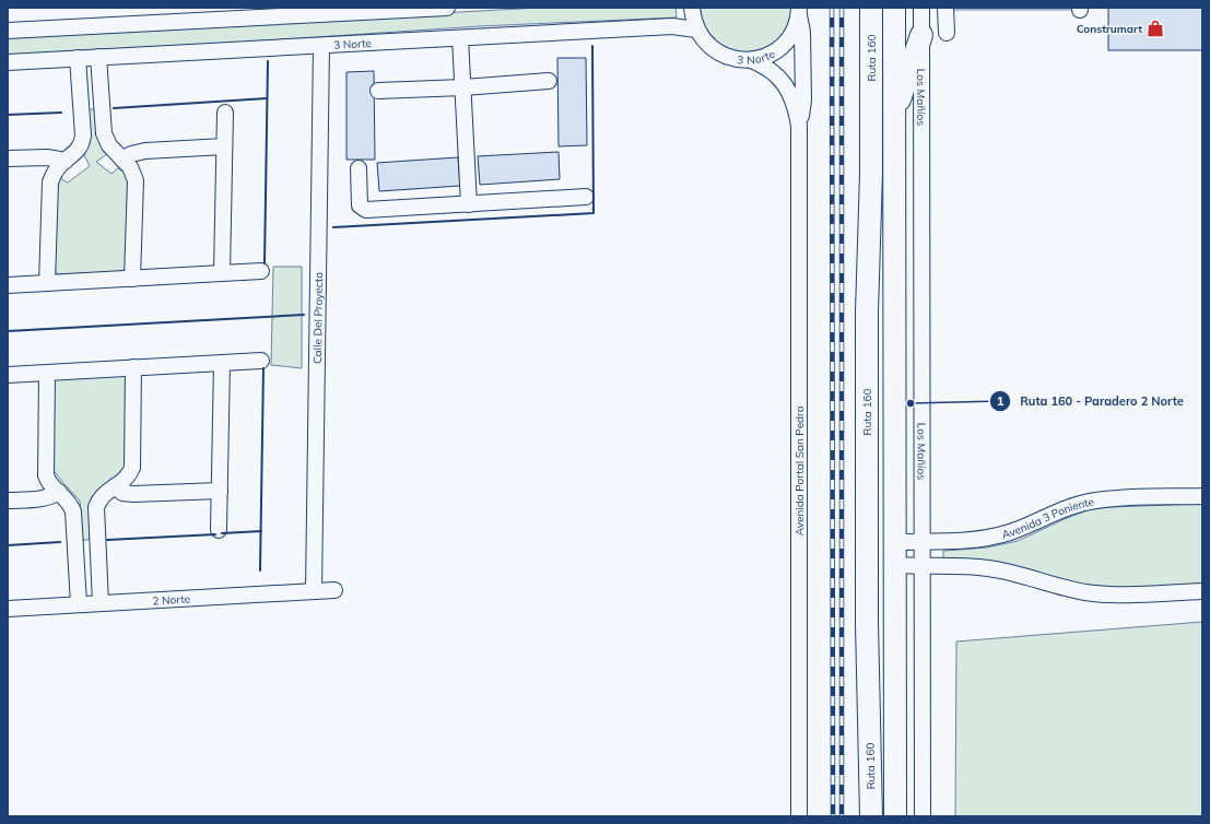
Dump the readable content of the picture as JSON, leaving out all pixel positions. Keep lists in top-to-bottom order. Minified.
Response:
{"streets":{"highway":["Ruta 160"],"street":["3 Norte","Los Mañíos","Calle Del Proyecto","Avenida Portal San Pedro","Avenida 3 Poniente","2 Norte"]},"crossings":[["3 Norte","Calle Del Proyecto"],["3 Norte","Avenida Portal San Pedro"],["Ruta 160","Avenida 3 Poniente"],["Los Mañíos","Avenida 3 Poniente"],["Calle Del Proyecto","2 Norte"]],"places":{"shop":["Construmart"],"other":["Ruta 160 - Paradero 2 Norte"]}}
